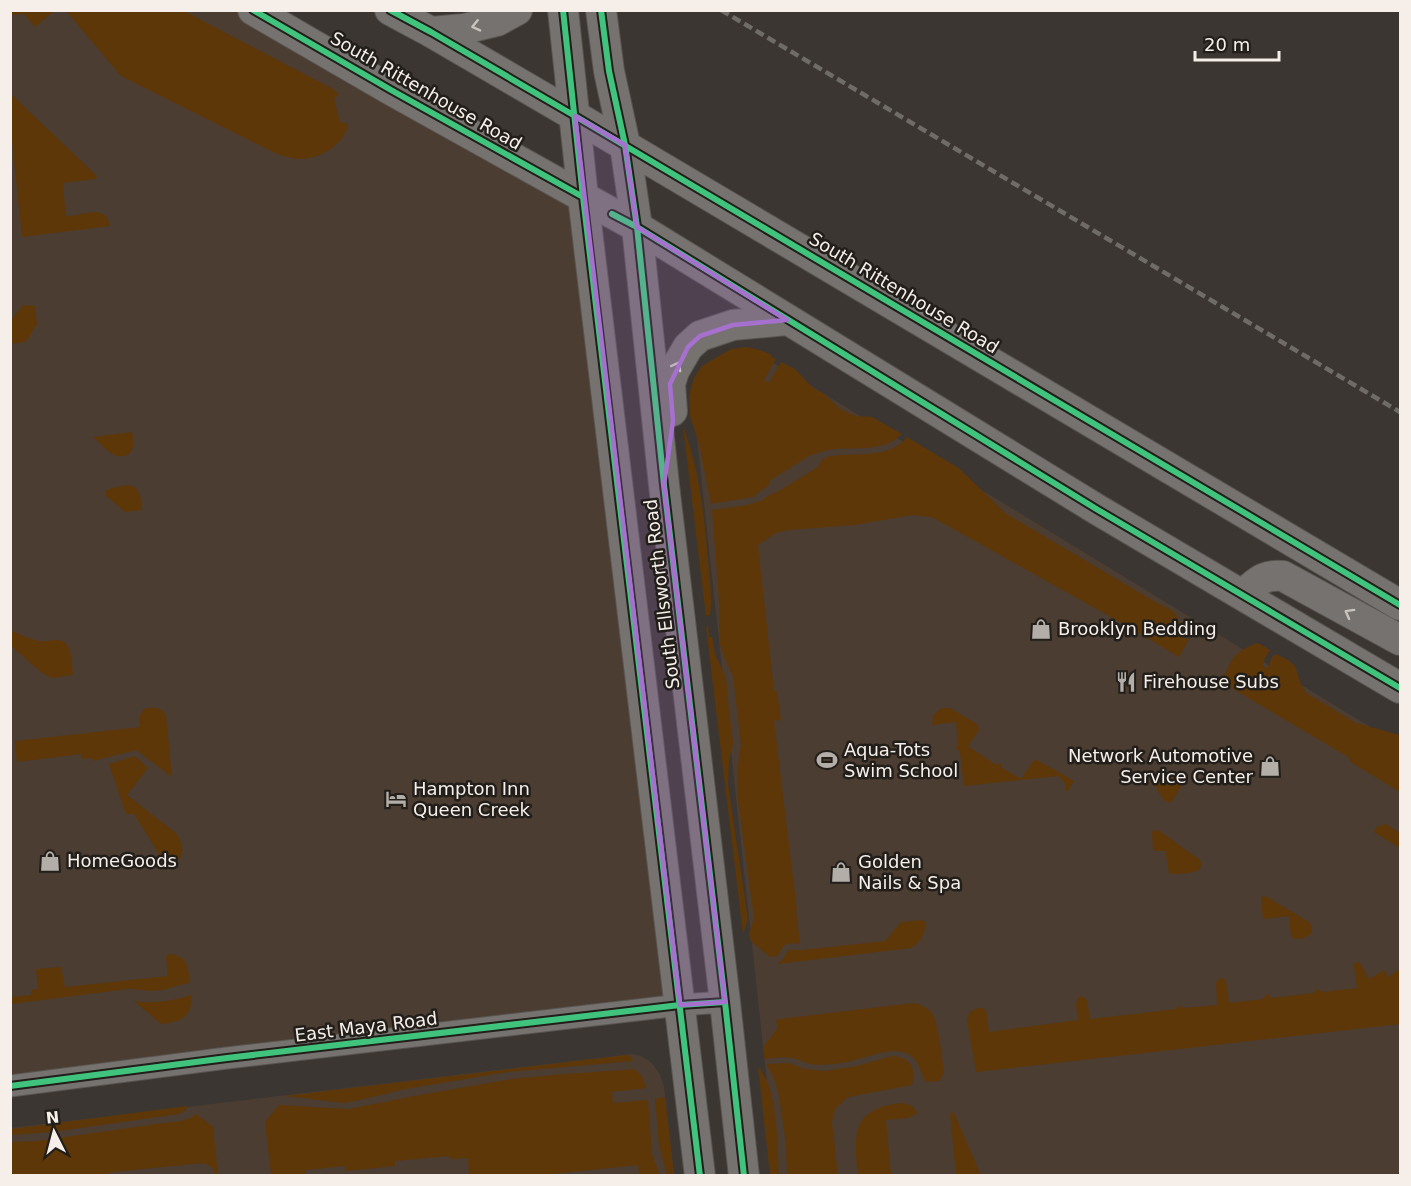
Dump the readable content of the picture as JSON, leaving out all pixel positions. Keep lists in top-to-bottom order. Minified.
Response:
{"streets":{"main road":["South Rittenhouse Road","South Ellsworth Road"],"street":["East Maya Road"]},"crossings":[["South Rittenhouse Road","South Ellsworth Road"],["South Ellsworth Road","East Maya Road"]],"places":{"shop":["Brooklyn Bedding","Network Automotive Service Center","HomeGoods","Golden Nails & Spa"],"restaurant":["Firehouse Subs"],"sports":["Aqua-Tots Swim School"],"hotel":["Hampton Inn Queen Creek"]},"scale_bar":"20 m","north":"top"}
